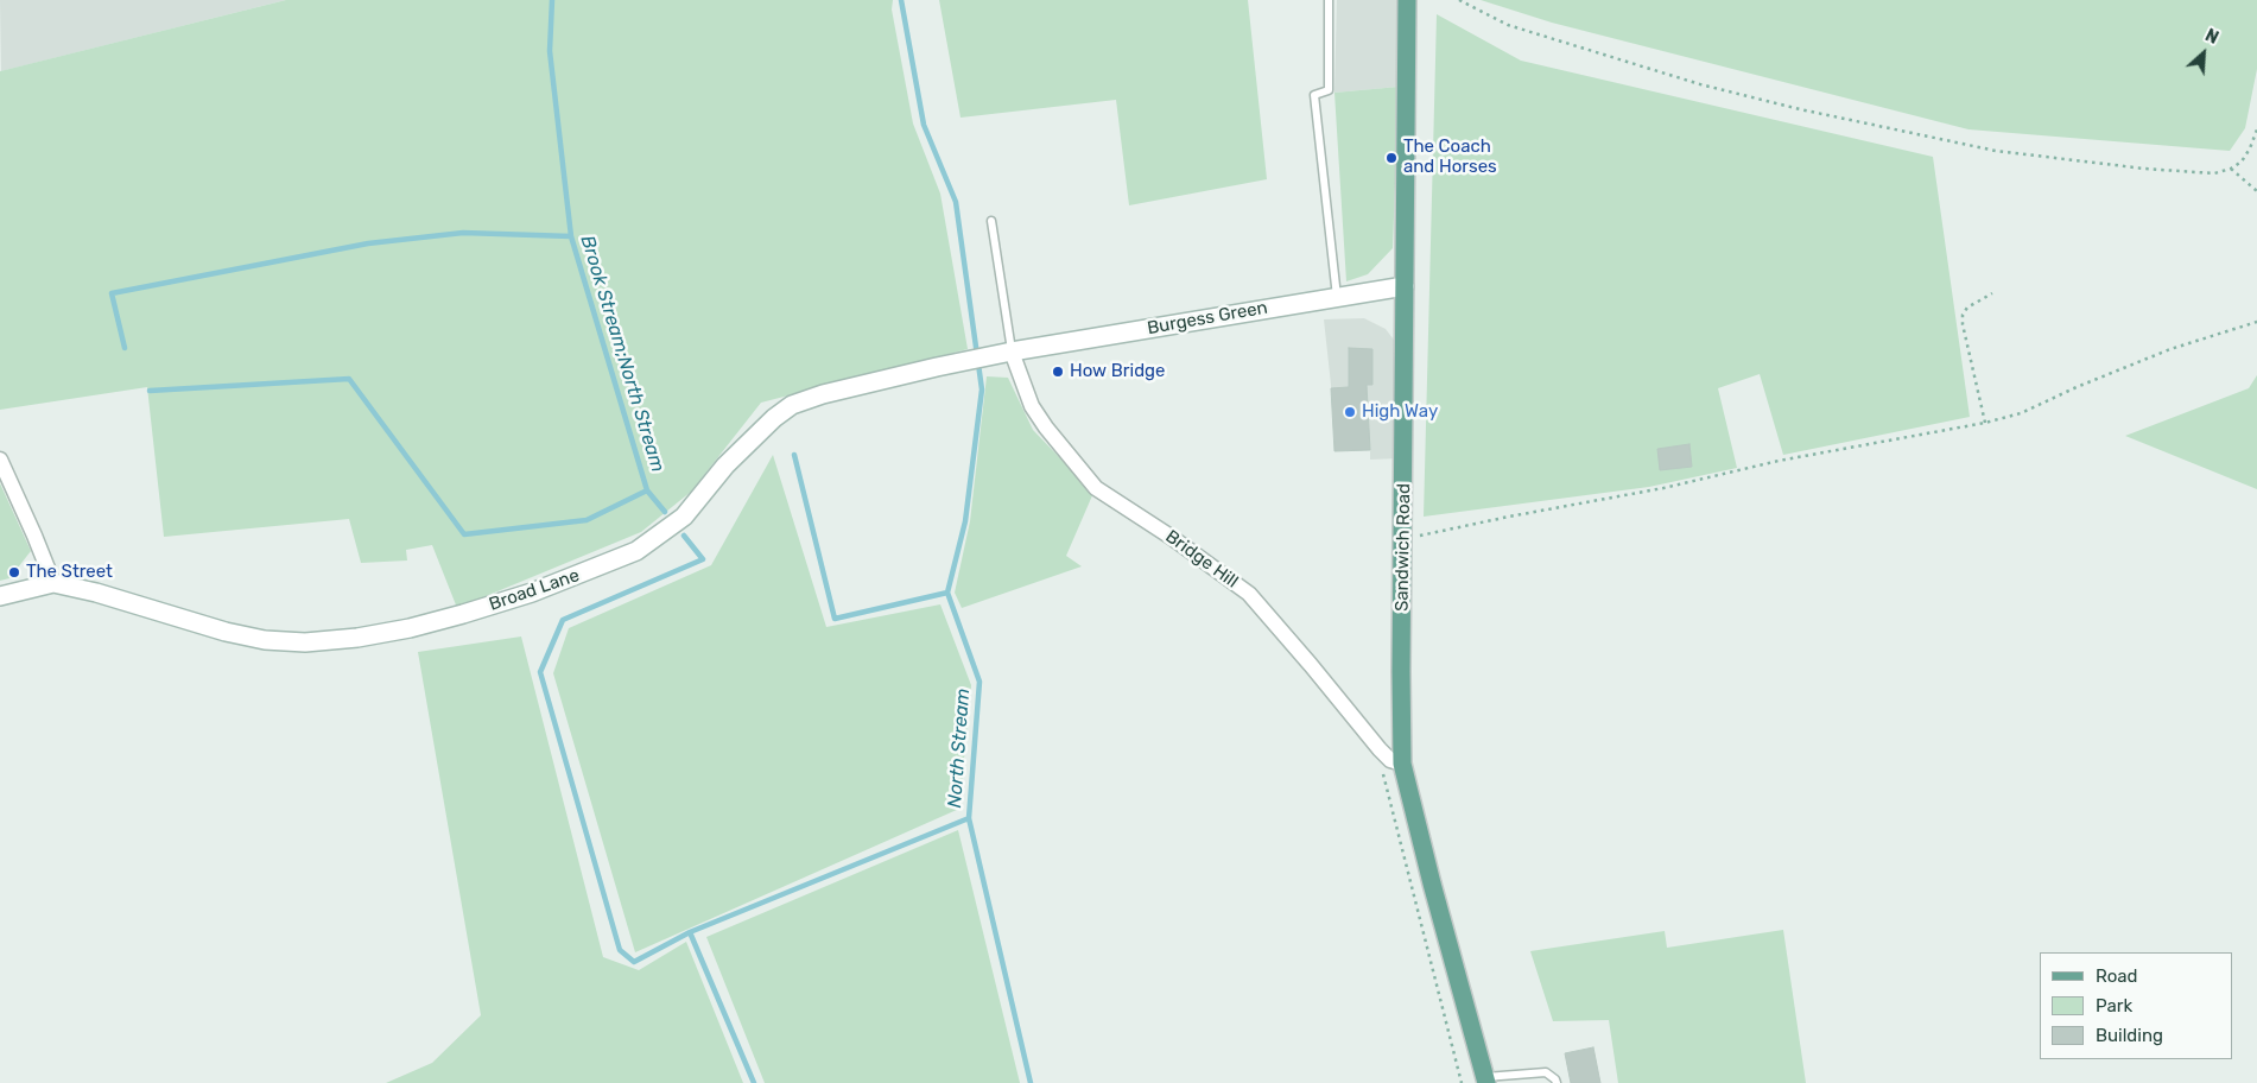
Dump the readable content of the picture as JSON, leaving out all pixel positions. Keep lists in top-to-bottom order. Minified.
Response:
{"streets":{"main road":["Sandwich Road"],"street":["Burgess Green","Bridge Hill","Broad Lane"]},"crossings":[["Burgess Green","Sandwich Road"],["Burgess Green","Bridge Hill"],["Burgess Green","Broad Lane"],["Sandwich Road","Bridge Hill"],["Bridge Hill","Broad Lane"]],"water":["Brook Stream;North Stream","North Stream"],"places":["The Coach and Horses","How Bridge","High Way","The Street"],"legend":["Road","Park","Building"],"north":"top right"}
